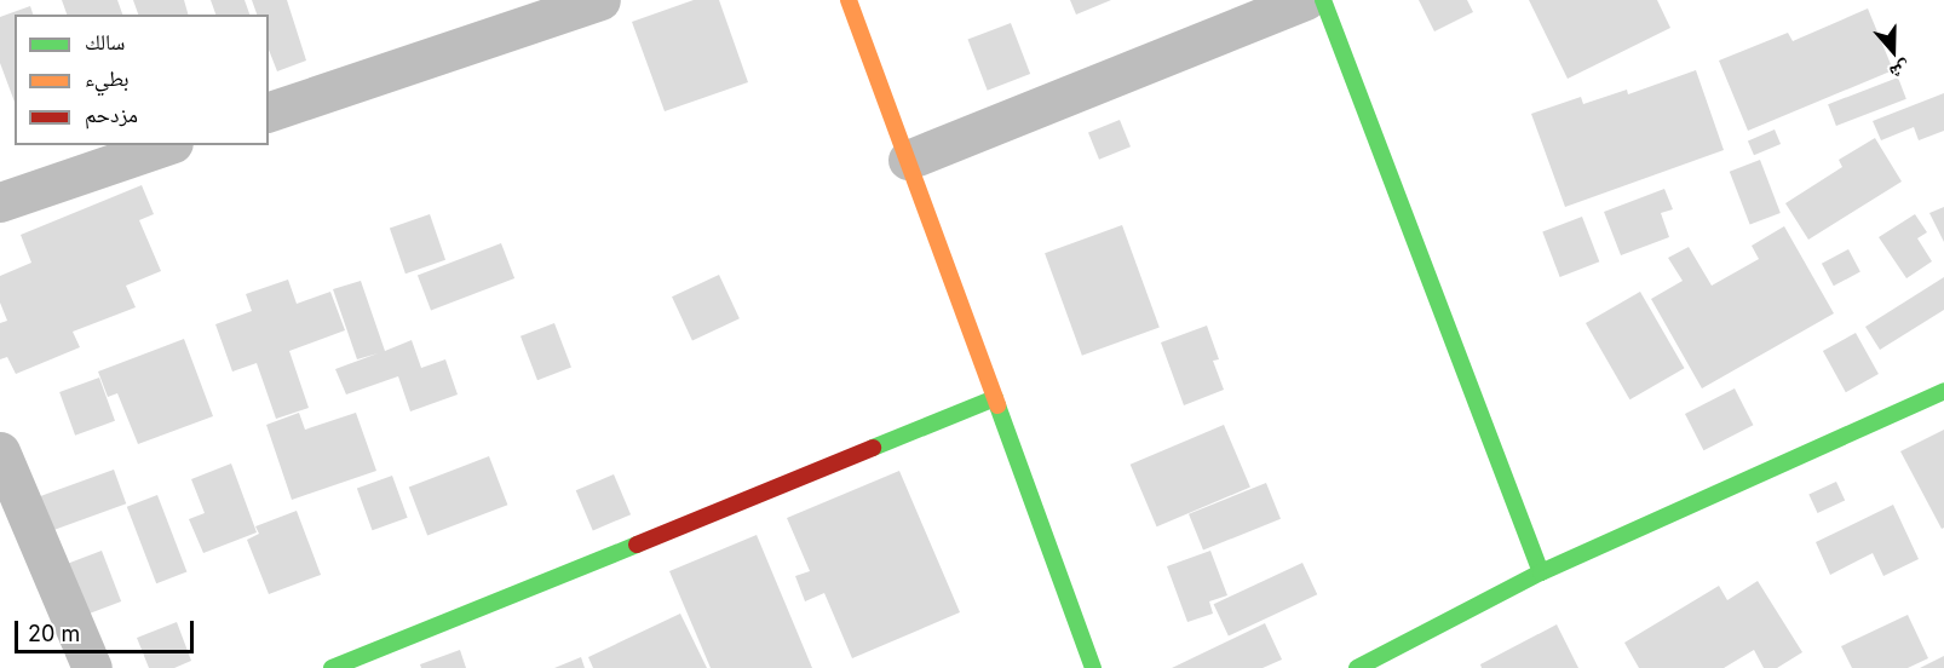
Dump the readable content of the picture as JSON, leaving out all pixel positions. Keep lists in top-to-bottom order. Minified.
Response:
{"legend":["سالك","بطيء","مزدحم"],"scale_bar":"20 m","north":"bottom"}
